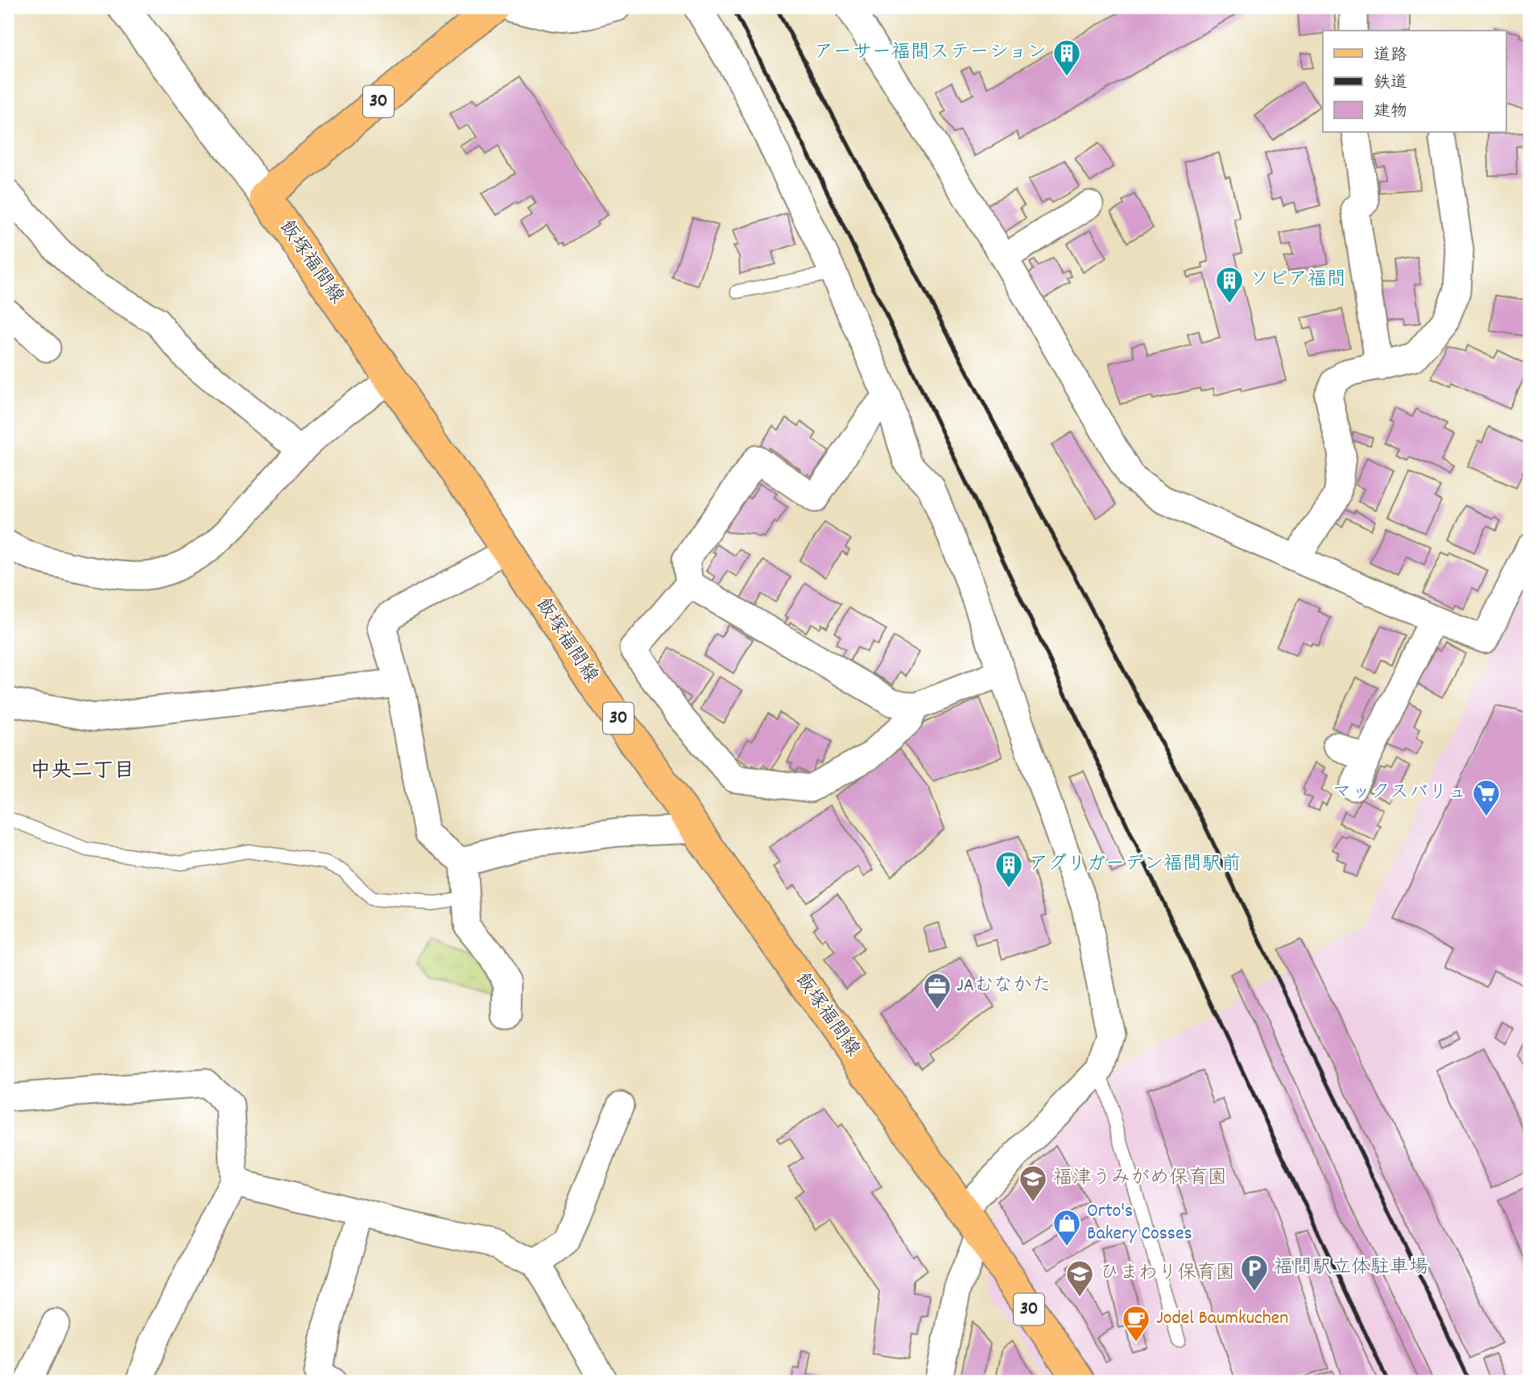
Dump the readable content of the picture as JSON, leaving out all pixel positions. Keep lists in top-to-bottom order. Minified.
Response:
{"streets":{"main road":["30","飯塚福間線"]},"crossings":[["30","飯塚福間線"]],"districts":["中央二丁目"],"places":{"building":["アーサー福間ステーション","ソピア福間","アグリガーデン福間駅前"],"supermarket":["マックスバリュ"],"office":["JAむなかた"],"school or university":["福津うみがめ保育園","ひまわり保育園"],"shop":["Orto's Bakery Cosses"],"parking":["福間駅立体駐車場"],"cafe":["Jodel Baumkuchen"]},"legend":["道路","鉄道","建物"]}
